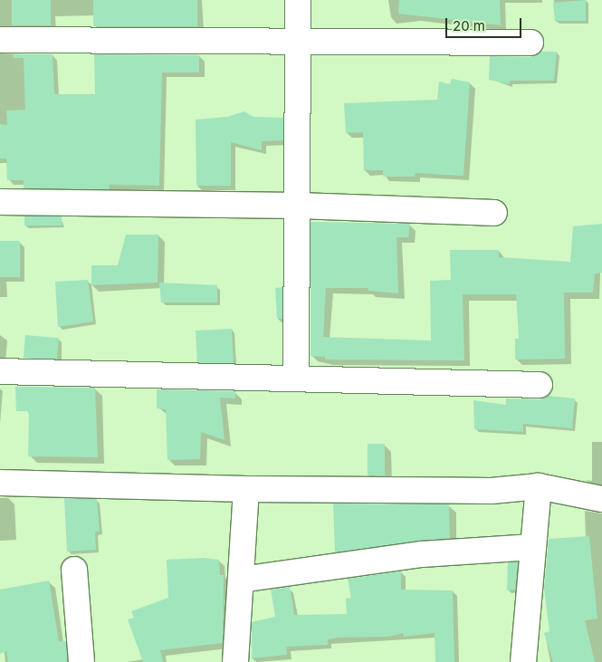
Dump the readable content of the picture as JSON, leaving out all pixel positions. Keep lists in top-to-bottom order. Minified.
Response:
{"scale_bar":"20 m"}
